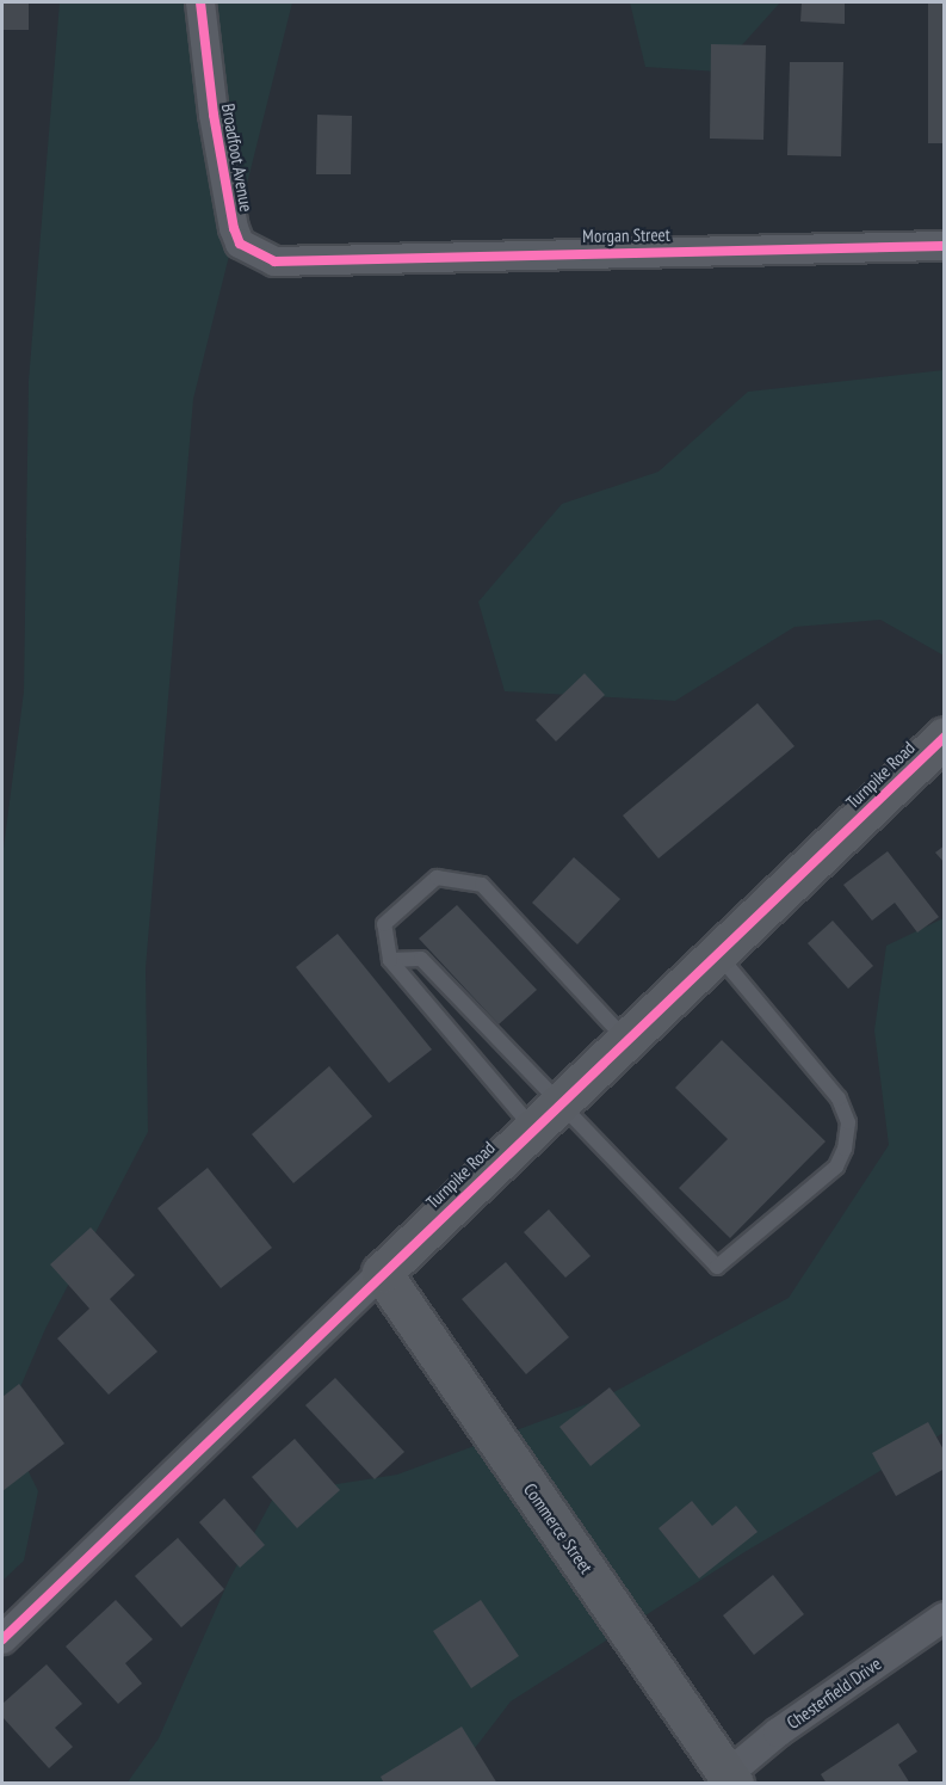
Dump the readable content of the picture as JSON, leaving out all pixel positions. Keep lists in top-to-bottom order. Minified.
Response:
{"streets":{"street":["Broadfoot Avenue","Morgan Street","Turnpike Road","Commerce Street","Chesterfield Drive"]},"crossings":[["Broadfoot Avenue","Morgan Street"],["Turnpike Road","Commerce Street"],["Commerce Street","Chesterfield Drive"]]}
